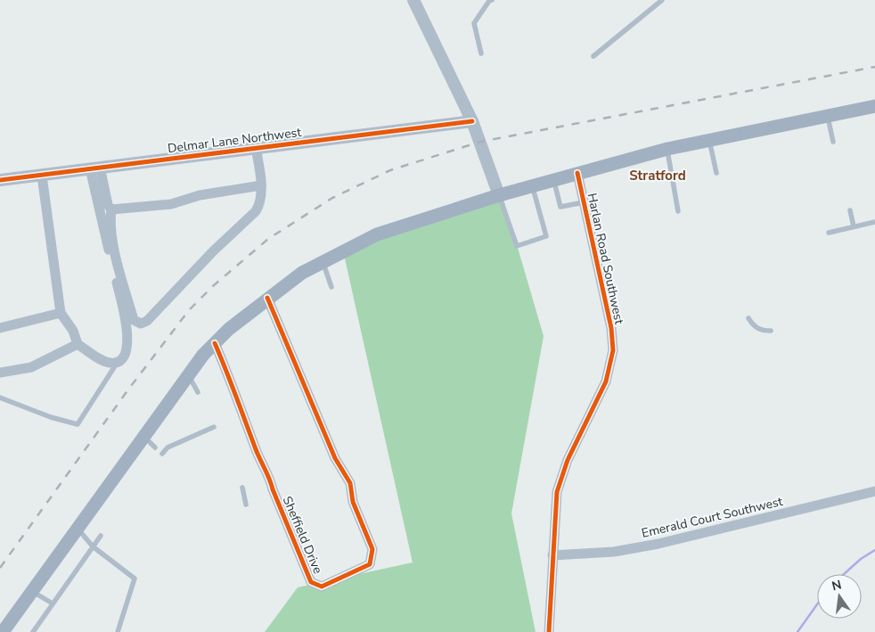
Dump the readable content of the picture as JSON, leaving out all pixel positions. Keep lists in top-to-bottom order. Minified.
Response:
{"streets":{"street":["Delmar Lane Northwest","Harlan Road Southwest","Emerald Court Southwest","Sheffield Drive"]},"crossings":[["Harlan Road Southwest","Emerald Court Southwest"]],"districts":["Stratford"],"north":"top"}
